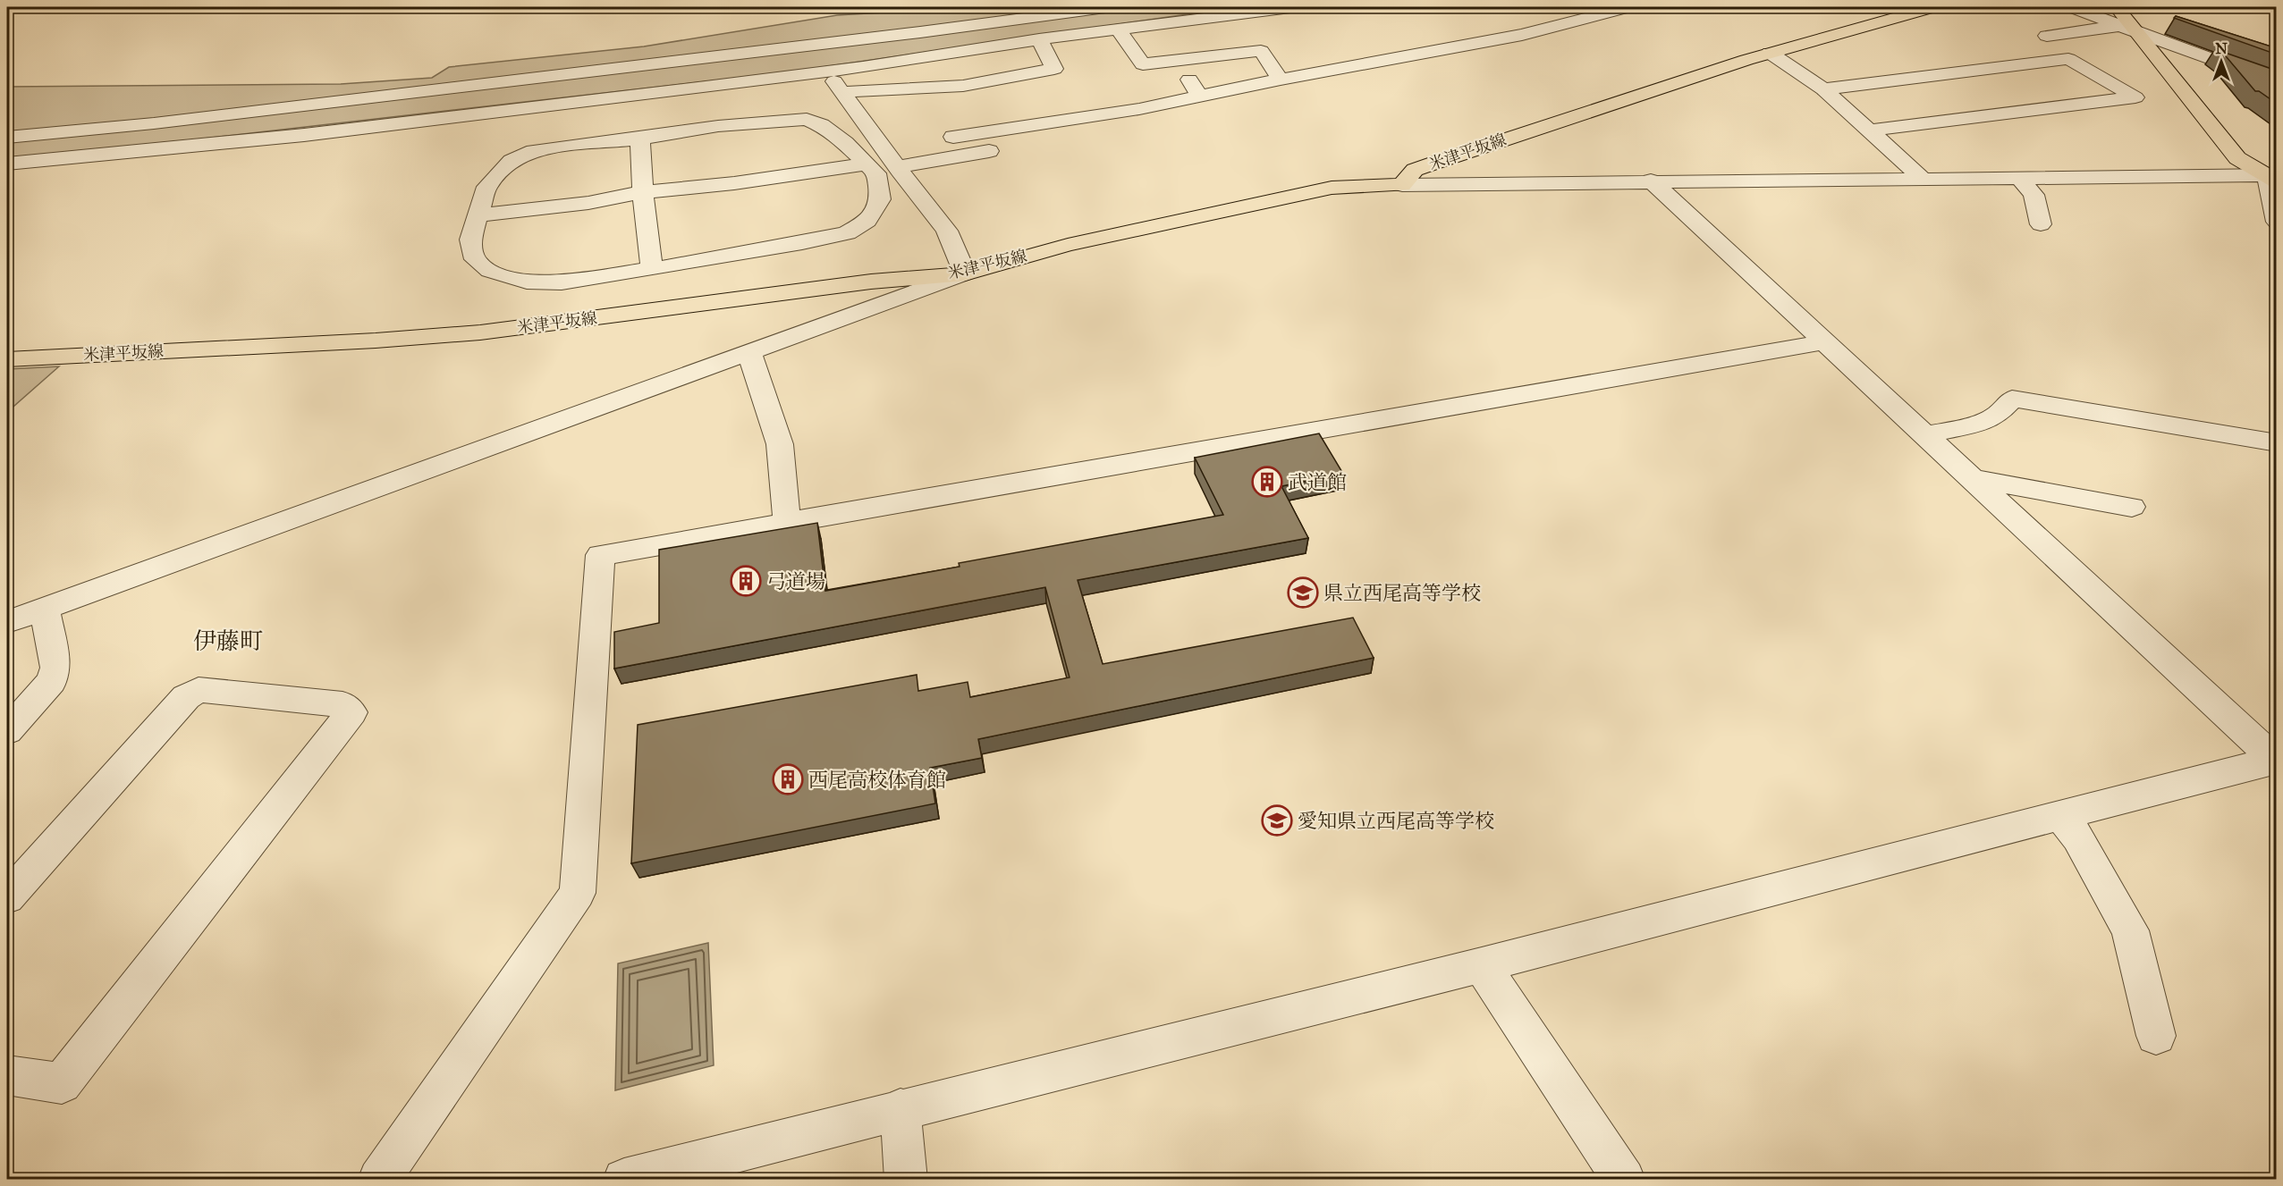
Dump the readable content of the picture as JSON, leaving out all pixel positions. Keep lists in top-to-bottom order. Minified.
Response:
{"streets":{"main road":["米津平坂線"]},"districts":["伊藤町"],"places":{"building":["武道館","弓道場","西尾高校体育館"],"school or university":["県立西尾高等学校","愛知県立西尾高等学校"]},"north":"top"}
